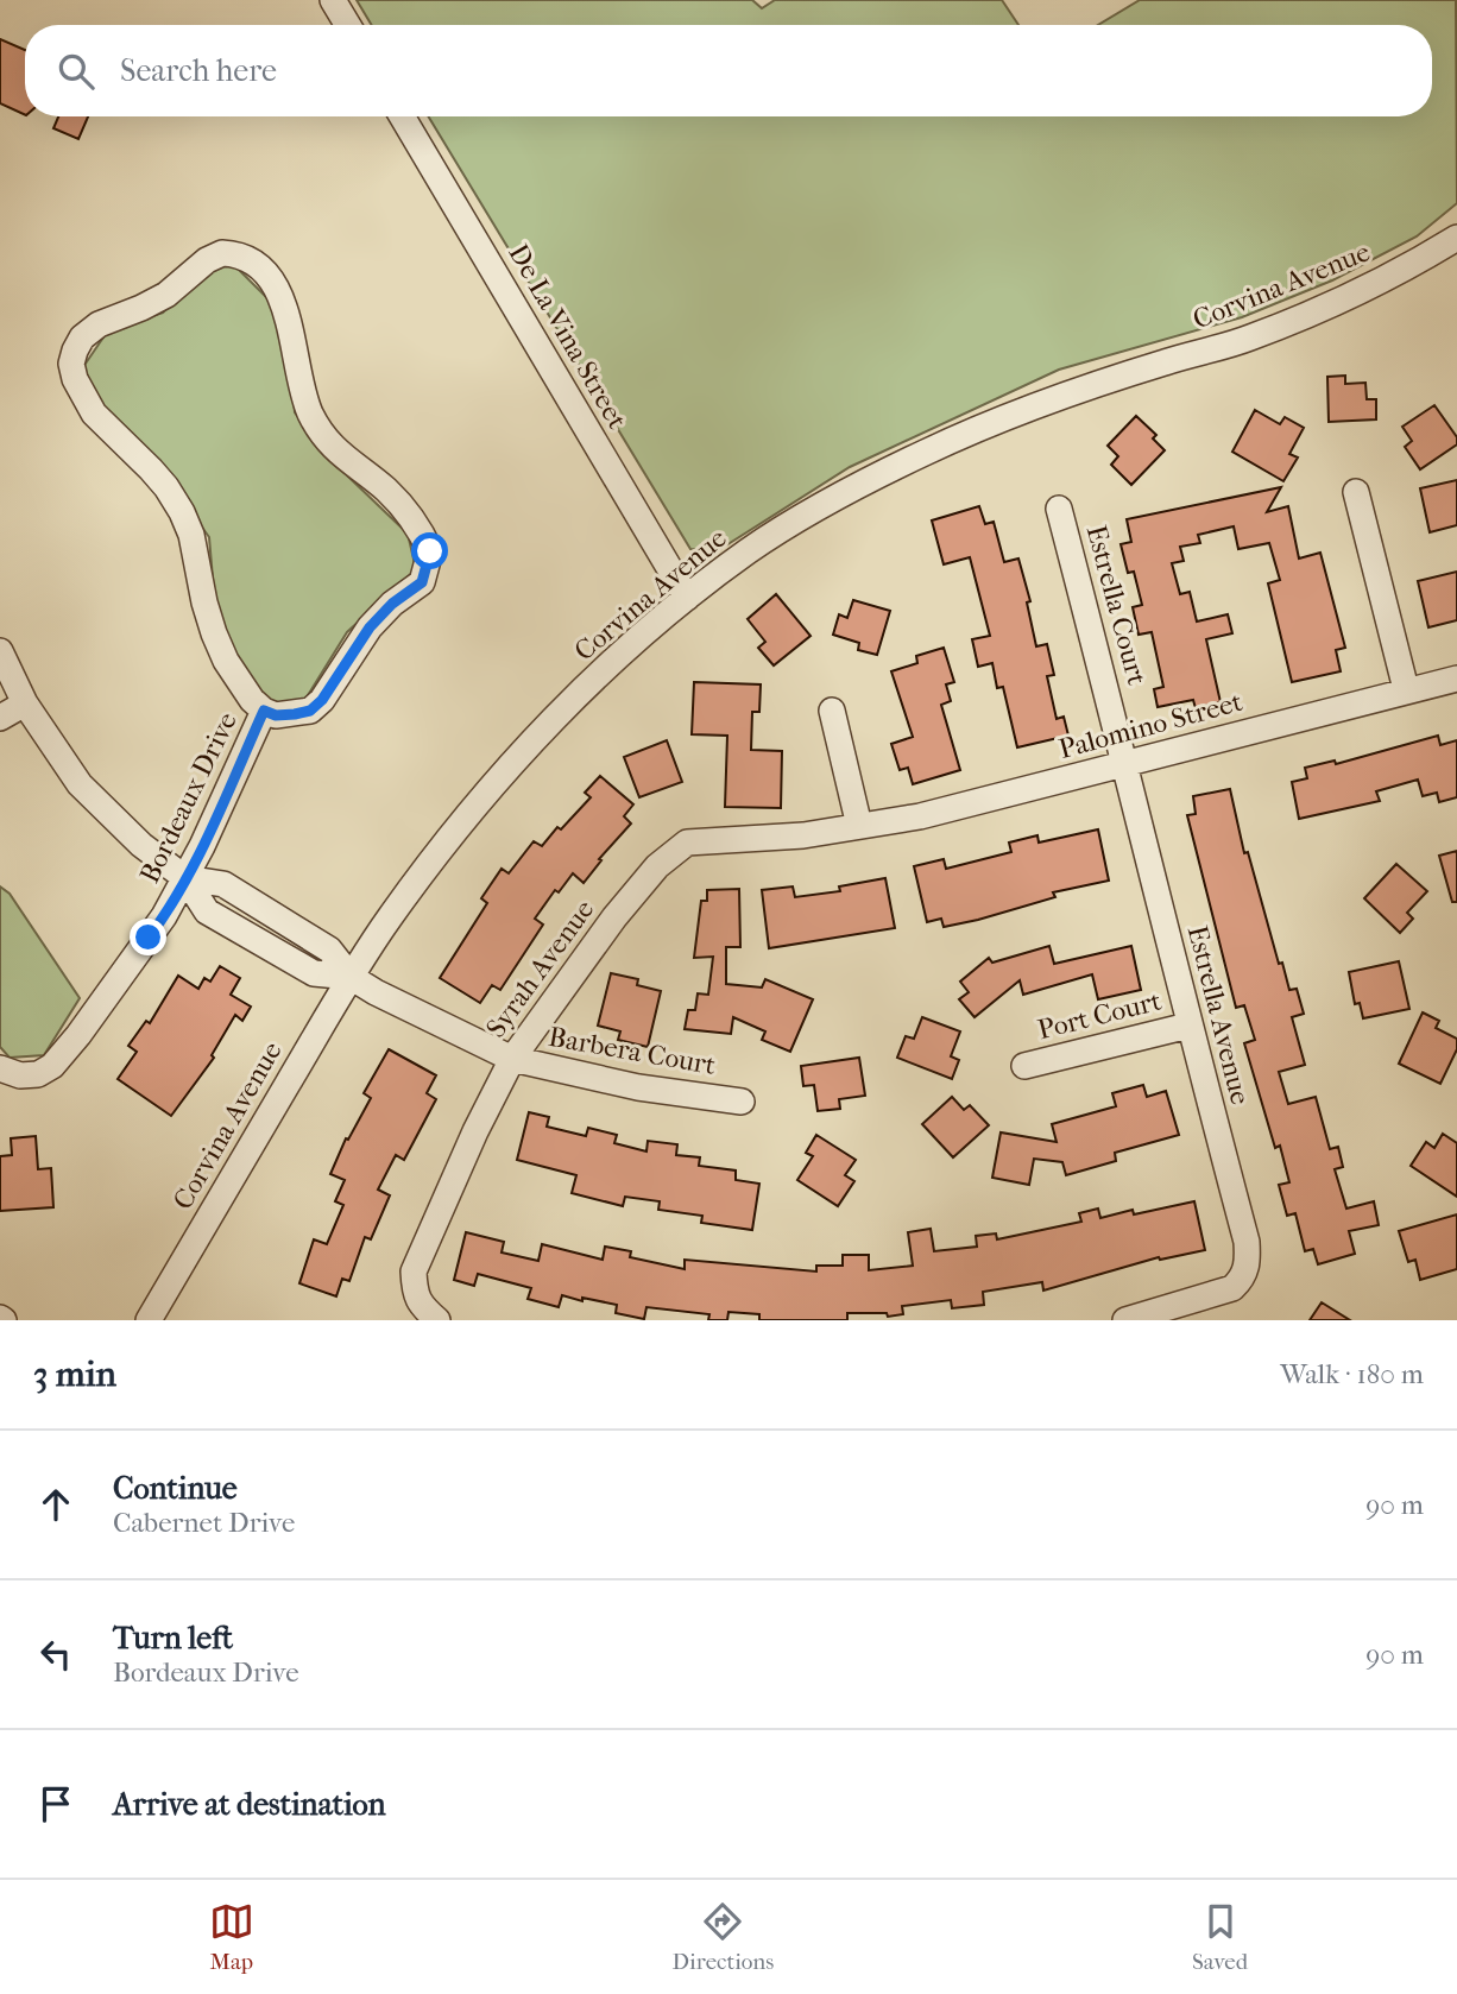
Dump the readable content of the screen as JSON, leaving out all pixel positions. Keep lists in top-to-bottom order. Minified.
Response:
{"streets":{"street":["Corvina Avenue","De La Vina Street","Estrella Court","Palomino Street","Bordeaux Drive","Syrah Avenue","Port Court","Estrella Avenue","Barbera Court"]},"crossings":[["Corvina Avenue","De La Vina Street"],["Corvina Avenue","Barbera Court"],["Estrella Court","Palomino Street"],["Estrella Court","Estrella Avenue"],["Palomino Street","Syrah Avenue"],["Palomino Street","Estrella Avenue"],["Bordeaux Drive","Barbera Court"],["Syrah Avenue","Barbera Court"],["Port Court","Estrella Avenue"]],"page":{"search":"Search here","heading":["3 min","Walk · 180 m"],"list":[["Continue","Cabernet Drive","90 m"],["Turn left","Bordeaux Drive","90 m"],"Arrive at destination"],"nav":["Map","Directions","Saved"]}}
